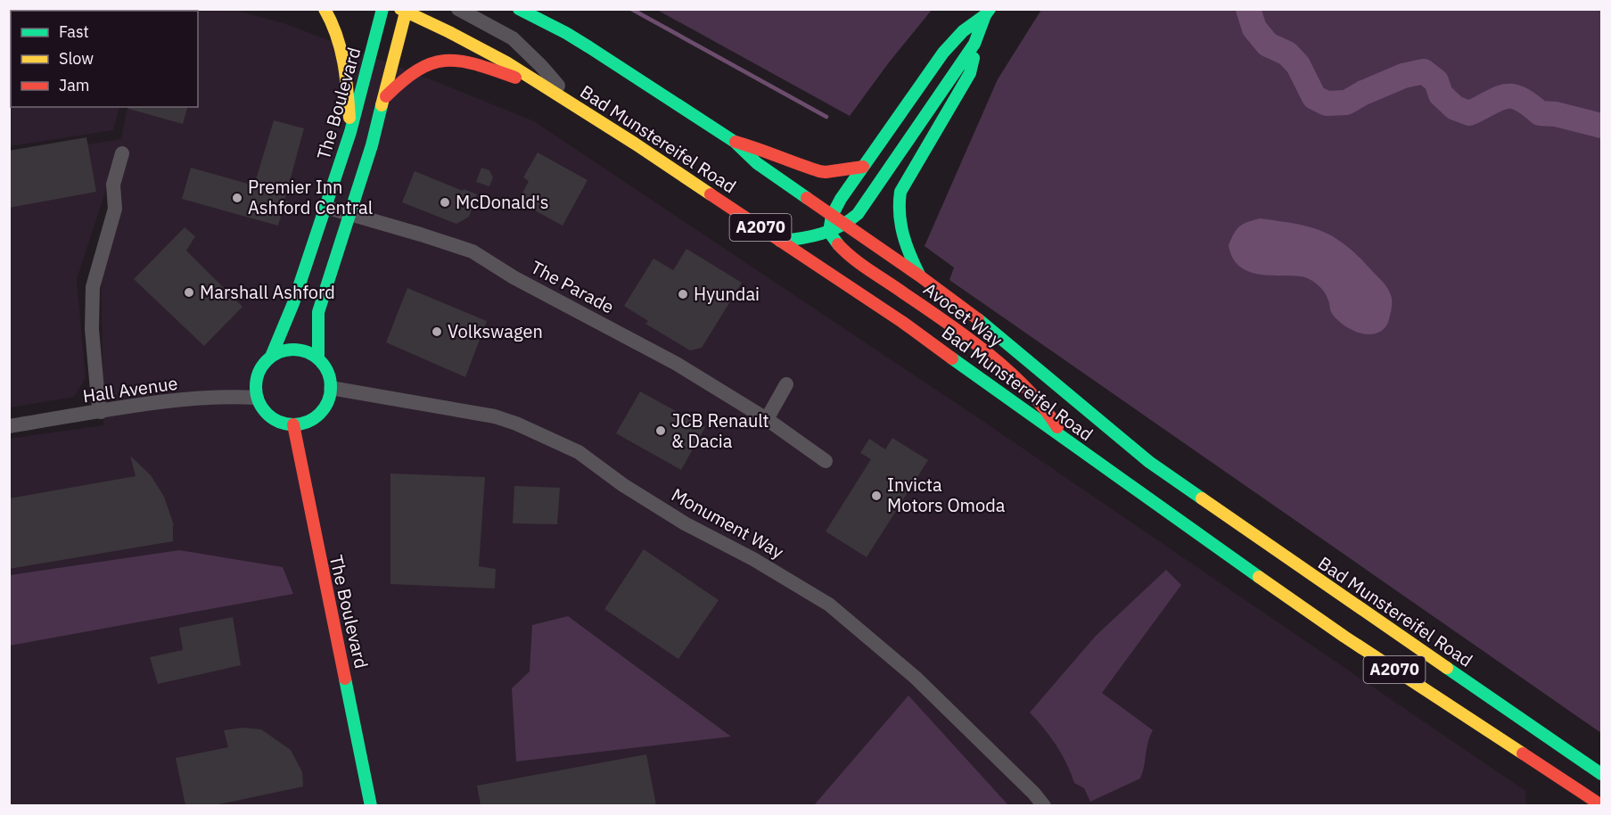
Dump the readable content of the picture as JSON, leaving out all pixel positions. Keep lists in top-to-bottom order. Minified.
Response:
{"streets":{"main road":["The Boulevard","Bad Munstereifel Road","A2070","Avocet Way"],"street":["The Parade","Hall Avenue","Monument Way"]},"crossings":[["The Boulevard","The Parade"],["The Boulevard","Hall Avenue"],["The Boulevard","Monument Way"],["Bad Munstereifel Road","Avocet Way"],["Hall Avenue","Monument Way"]],"places":["Premier Inn Ashford Central","McDonald's","Marshall Ashford","Hyundai","Volkswagen","JCB Renault & Dacia","Invicta Motors Omoda"],"legend":["Fast","Slow","Jam"]}
